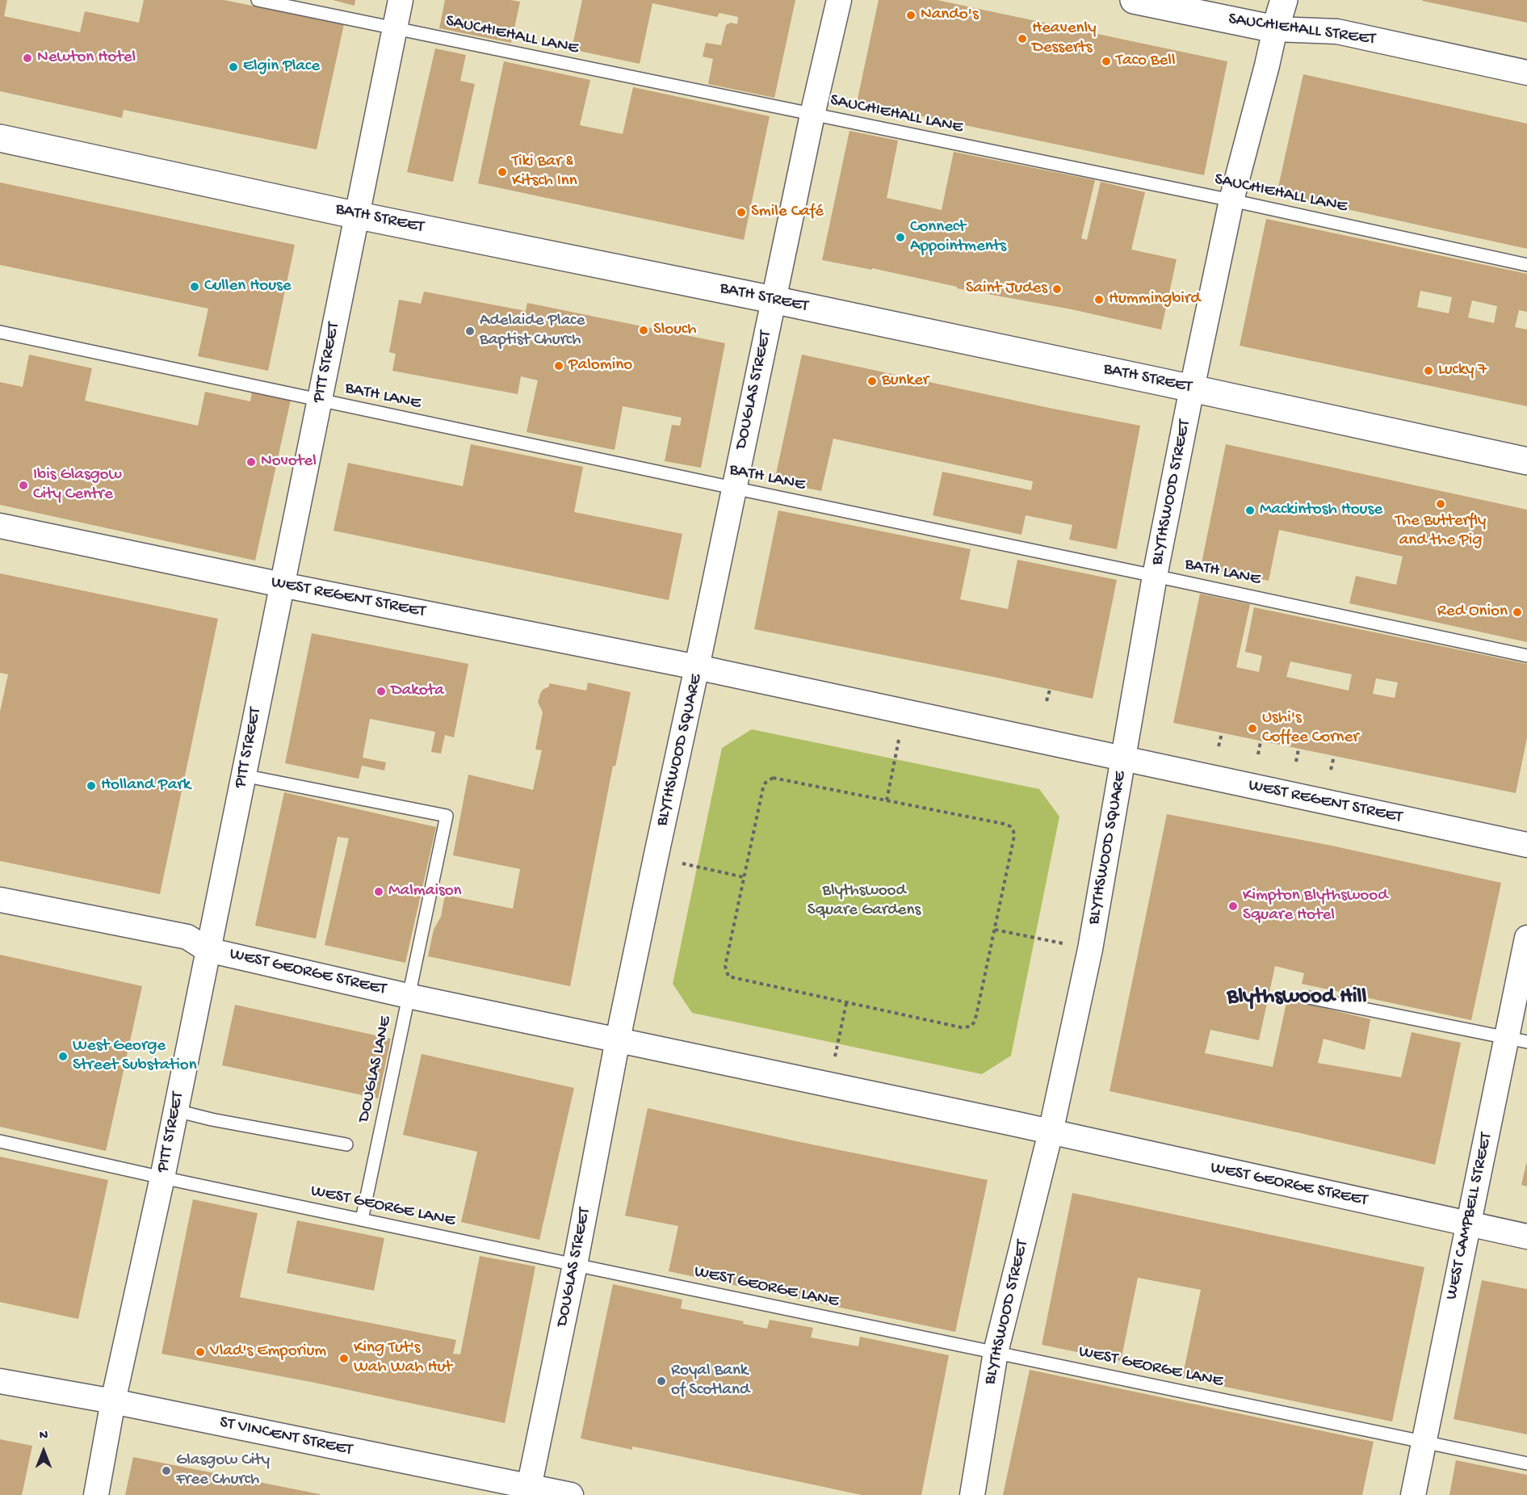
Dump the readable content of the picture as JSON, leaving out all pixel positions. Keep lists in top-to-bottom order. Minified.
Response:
{"streets":{"street":["SAUCHIEHALL STREET","BATH STREET","PITT STREET","DOUGLAS STREET","BLYTHSWOOD STREET","WEST REGENT STREET","BLYTHSWOOD SQUARE","WEST GEORGE STREET","WEST CAMPBELL STREET","ST VINCENT STREET"],"lane":["SAUCHIEHALL LANE","BATH LANE","DOUGLAS LANE","WEST GEORGE LANE"]},"crossings":[["SAUCHIEHALL STREET","BLYTHSWOOD STREET"],["SAUCHIEHALL LANE","PITT STREET"],["SAUCHIEHALL LANE","DOUGLAS STREET"],["SAUCHIEHALL LANE","BLYTHSWOOD STREET"],["BATH STREET","PITT STREET"],["BATH STREET","DOUGLAS STREET"],["BATH STREET","BLYTHSWOOD STREET"],["PITT STREET","BATH LANE"],["PITT STREET","WEST REGENT STREET"],["PITT STREET","WEST GEORGE STREET"],["PITT STREET","DOUGLAS LANE"],["PITT STREET","WEST GEORGE LANE"],["PITT STREET","ST VINCENT STREET"],["DOUGLAS STREET","BATH LANE"],["DOUGLAS STREET","WEST REGENT STREET"],["DOUGLAS STREET","BLYTHSWOOD SQUARE"],["DOUGLAS STREET","WEST GEORGE STREET"],["DOUGLAS STREET","WEST GEORGE LANE"],["DOUGLAS STREET","ST VINCENT STREET"],["BATH LANE","BLYTHSWOOD STREET"],["BLYTHSWOOD STREET","WEST REGENT STREET"],["BLYTHSWOOD STREET","BLYTHSWOOD SQUARE"],["BLYTHSWOOD STREET","WEST GEORGE STREET"],["BLYTHSWOOD STREET","WEST GEORGE LANE"],["WEST REGENT STREET","BLYTHSWOOD SQUARE"],["BLYTHSWOOD SQUARE","WEST GEORGE STREET"],["WEST GEORGE STREET","DOUGLAS LANE"],["WEST GEORGE STREET","WEST CAMPBELL STREET"],["DOUGLAS LANE","WEST GEORGE LANE"],["WEST GEORGE LANE","WEST CAMPBELL STREET"]],"districts":["Blythswood Hill"],"parks":["Blythswood Square Gardens"],"places":["Nando's","Heavenly Desserts","Newton Hotel","Taco Bell","Elgin Place","Tiki Bar & Kitsch Inn","Smile Café","Connect Appointments","Cullen House","Saint Judes","Hummingbird","Slouch","Adelaide Place Baptist Church","Palomino","Lucky 7","Bunker","Novotel","Ibis Glasgow City Centre","The Butterfly and the Pig","Mackintosh House","Red Onion","Dakota","Ushi's Coffee Corner","Holland Park","Malmaison","Kimpton Blythswood Square Hotel","West George Street Substation","Vlad's Emporium","King Tut's Wah Wah Hut","Royal Bank of Scotland","Glasgow City Free Church"],"north":"top"}
